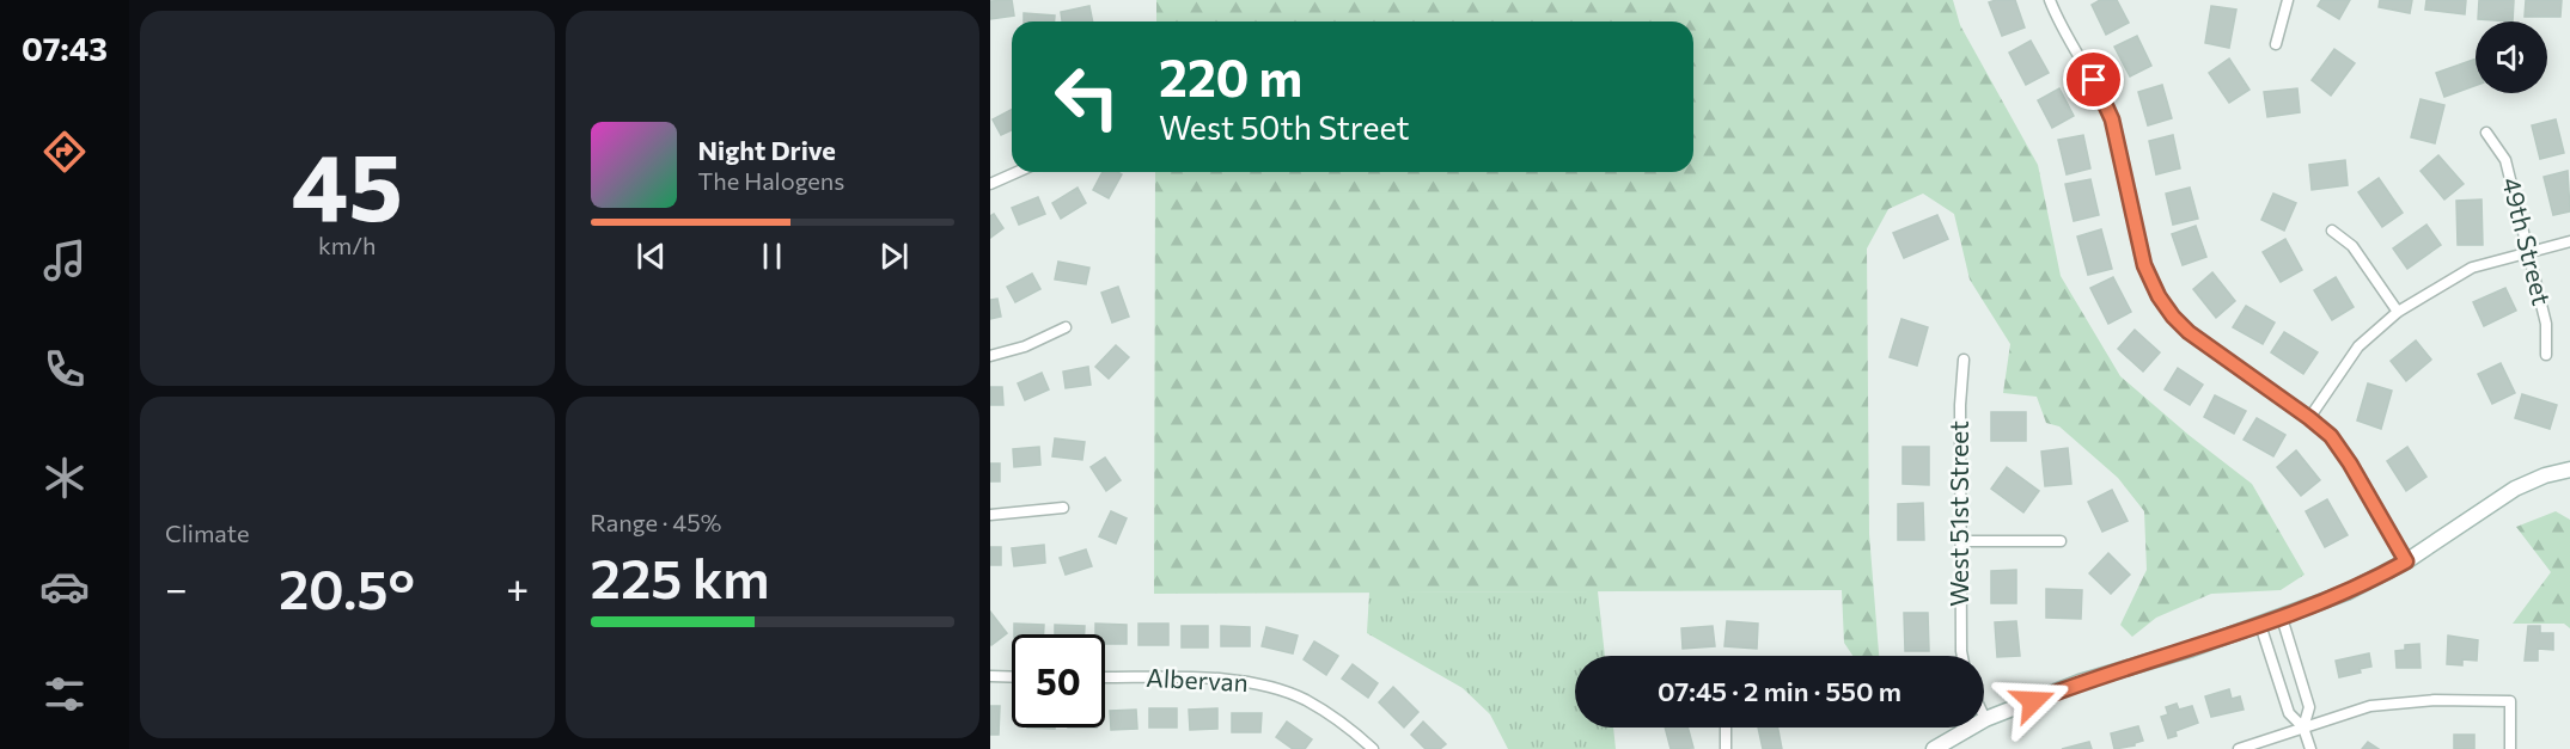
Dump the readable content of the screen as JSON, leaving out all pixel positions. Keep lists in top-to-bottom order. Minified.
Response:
{"streets":{"street":["49th Street","West 51st Street","Albervan"]},"page":{"tabs":"07:43","tile":[["45","km/h"],"Climate",["Range · 45%","225 km"]],"turn":["220 m","West 50th Street"],"song":["Night Drive","The Halogens"],"heat":["−","20.5°","+"],"limit":"50","trip":"07:45 · 2 min · 550 m"}}
